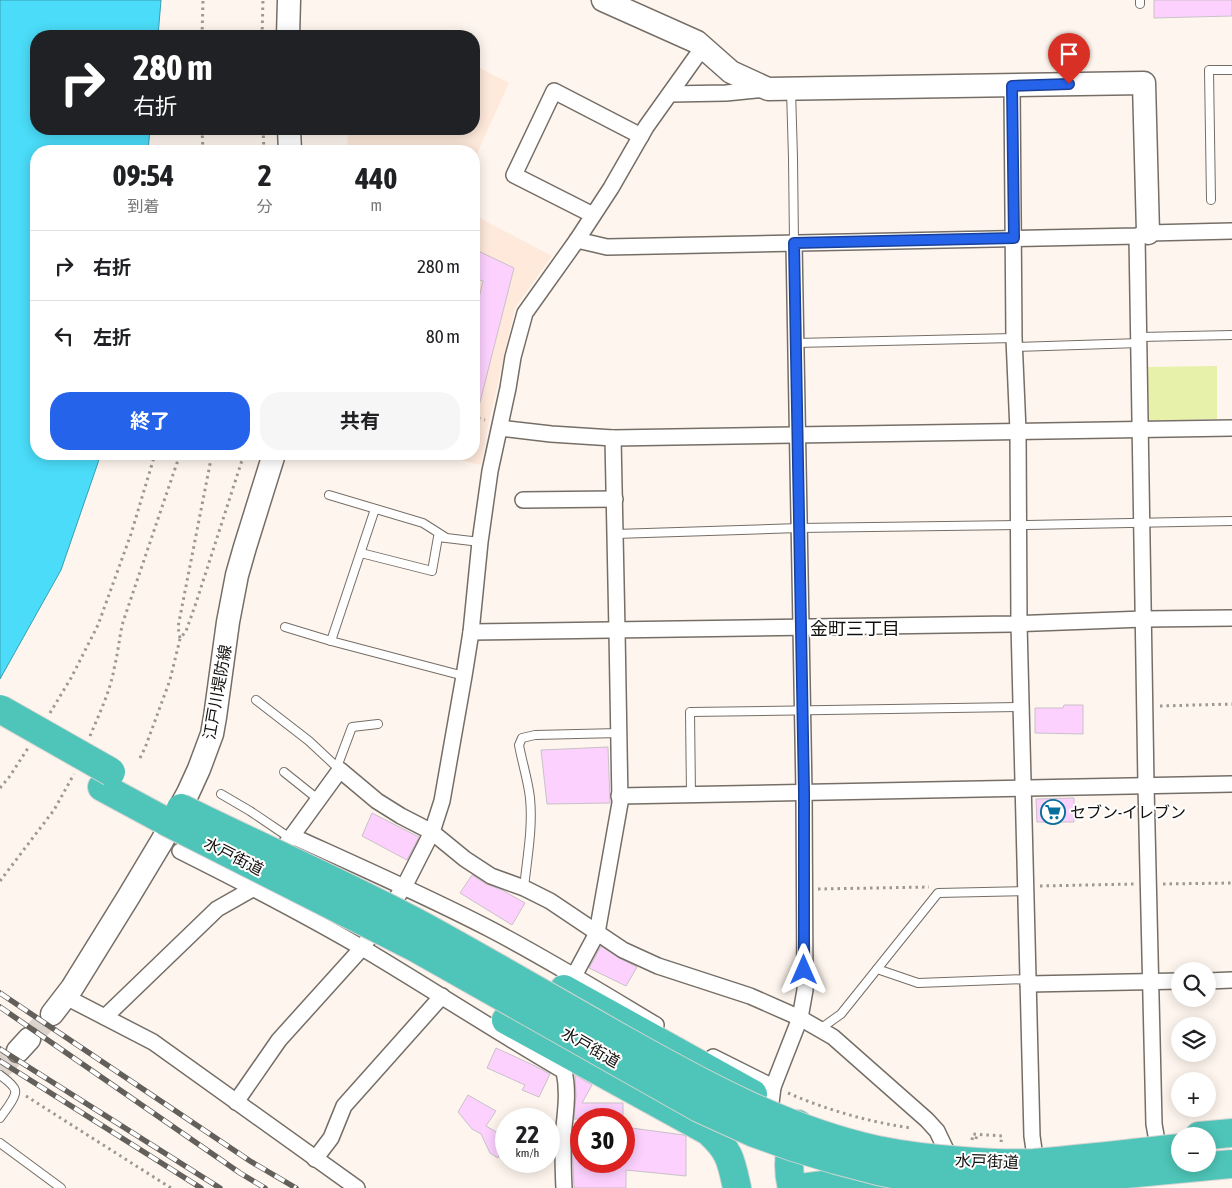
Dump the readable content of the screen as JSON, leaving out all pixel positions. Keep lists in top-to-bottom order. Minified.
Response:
{"streets":{"highway":["水戸街道"],"street":["江戸川堤防線"]},"districts":["金町三丁目"],"places":{"supermarket":["セブン-イレブン"]},"page":{"turn":["280 m","右折"],"eta":["09:54","到着","2","分","440","m"],"list":[{"name":"右折","value":"280 m"},{"name":"左折","value":"80 m"}],"buttons":["終了","共有"],"map_buttons":["+","−"],"speed":"22 km/h","limit":"30"}}
